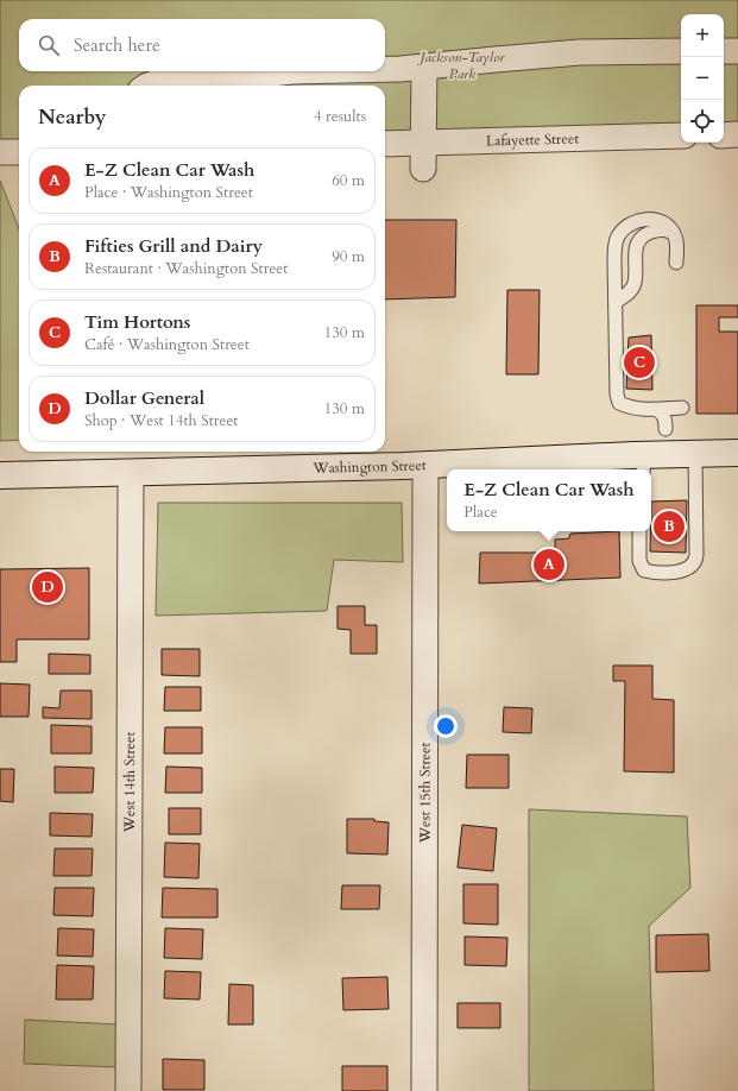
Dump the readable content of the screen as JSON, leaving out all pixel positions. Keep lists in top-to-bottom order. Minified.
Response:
{"streets":{"main road":["Washington Street"],"street":["Lafayette Street","West 14th Street","West 15th Street"]},"crossings":[["Washington Street","West 14th Street"],["Washington Street","West 15th Street"]],"parks":["Jackson-Taylor Park"],"page":{"map_buttons":["+","−"],"search":"Search here","heading":["Nearby","4 results"],"list":[{"mark":"A","name":"E-Z Clean Car Wash","note":"Place · Washington Street","value":"60 m"},{"mark":"B","name":"Fifties Grill and Dairy","note":"Restaurant · Washington Street","value":"90 m"},{"mark":"C","name":"Tim Hortons","note":"Café · Washington Street","value":"130 m"},{"mark":"D","name":"Dollar General","note":"Shop · West 14th Street","value":"130 m"}],"pins":["C","B","A","D"],"popup":["E-Z Clean Car Wash","Place"]}}
